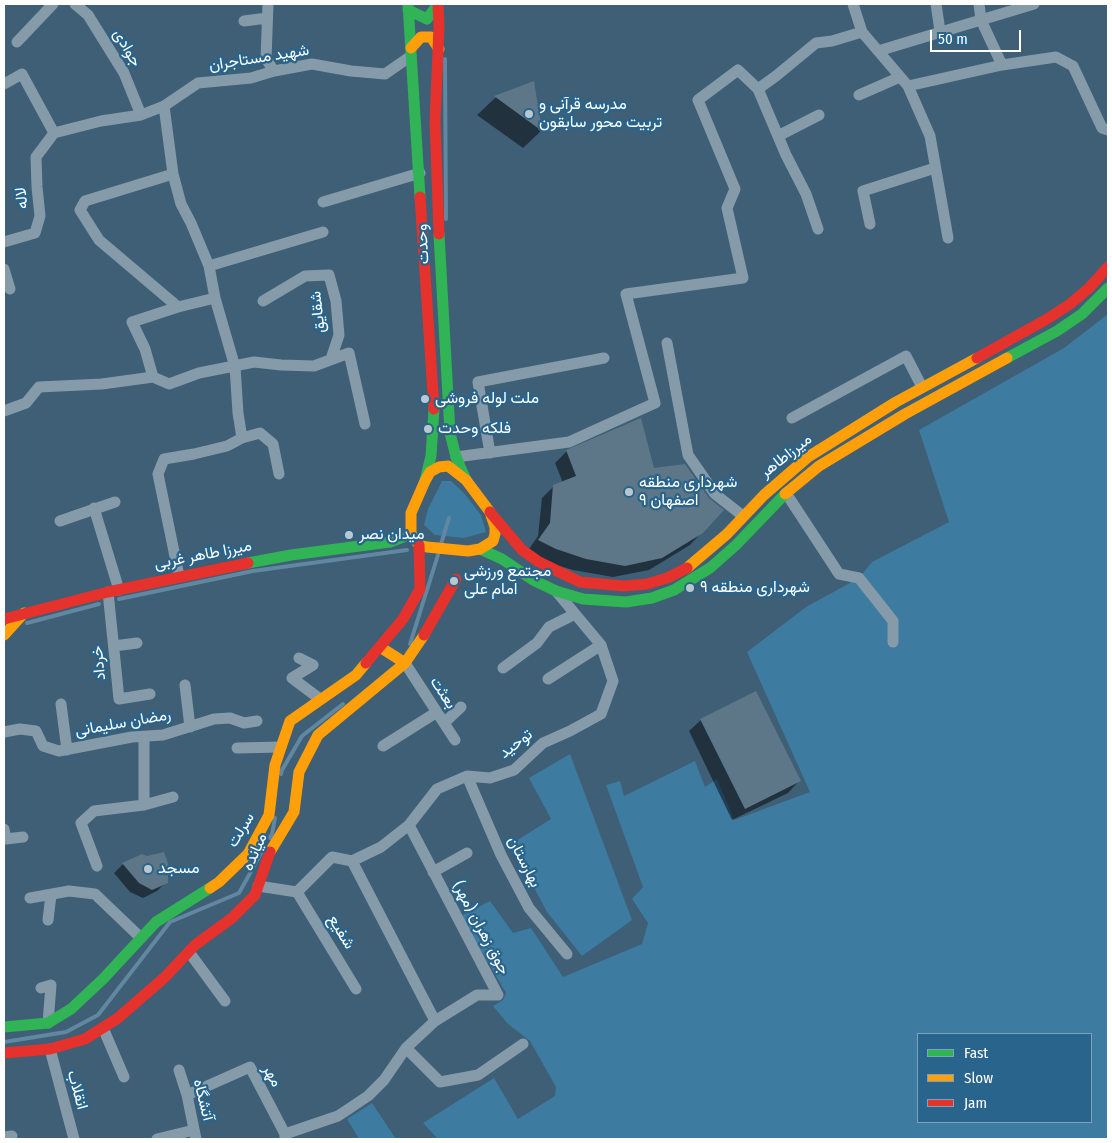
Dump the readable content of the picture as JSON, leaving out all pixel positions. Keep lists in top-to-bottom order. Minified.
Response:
{"streets":{"main road":["وحدت","میرزاطاهر","میرزا طاهر غربی","سرلت","میانده"],"street":["جوادی","شهید مستاجران","لاله","شقایق","خرداد","بعثت","رمضان سلیمانی","توحید","بهارستان","جوق زهران (مهر)","شفیع","مهر","انقلاب","آتشگاه"]},"crossings":[["جوادی","شهید مستاجران"],["شهید مستاجران","لاله"],["شهید مستاجران","وحدت"],["وحدت","میرزاطاهر"],["وحدت","میرزا طاهر غربی"],["میرزاطاهر","میرزا طاهر غربی"],["میرزاطاهر","توحید"],["میرزا طاهر غربی","خرداد"],["بعثت","میانده"],["توحید","بهارستان"],["توحید","جوق زهران (مهر)"],["توحید","شفیع"],["میانده","انقلاب"],["جوق زهران (مهر)","مهر"],["مهر","آتشگاه"]],"places":["مدرسه قرآنی و تربیت محور سابقون","ملت لوله فروشی","فلکه وحدت","شهرداری منطقه ۹ اصفهان","میدان نصر","مجتمع ورزشی امام علی","شهرداری منطقه ۹","مسجد"],"legend":["Fast","Slow","Jam"],"scale_bar":"50 m"}
